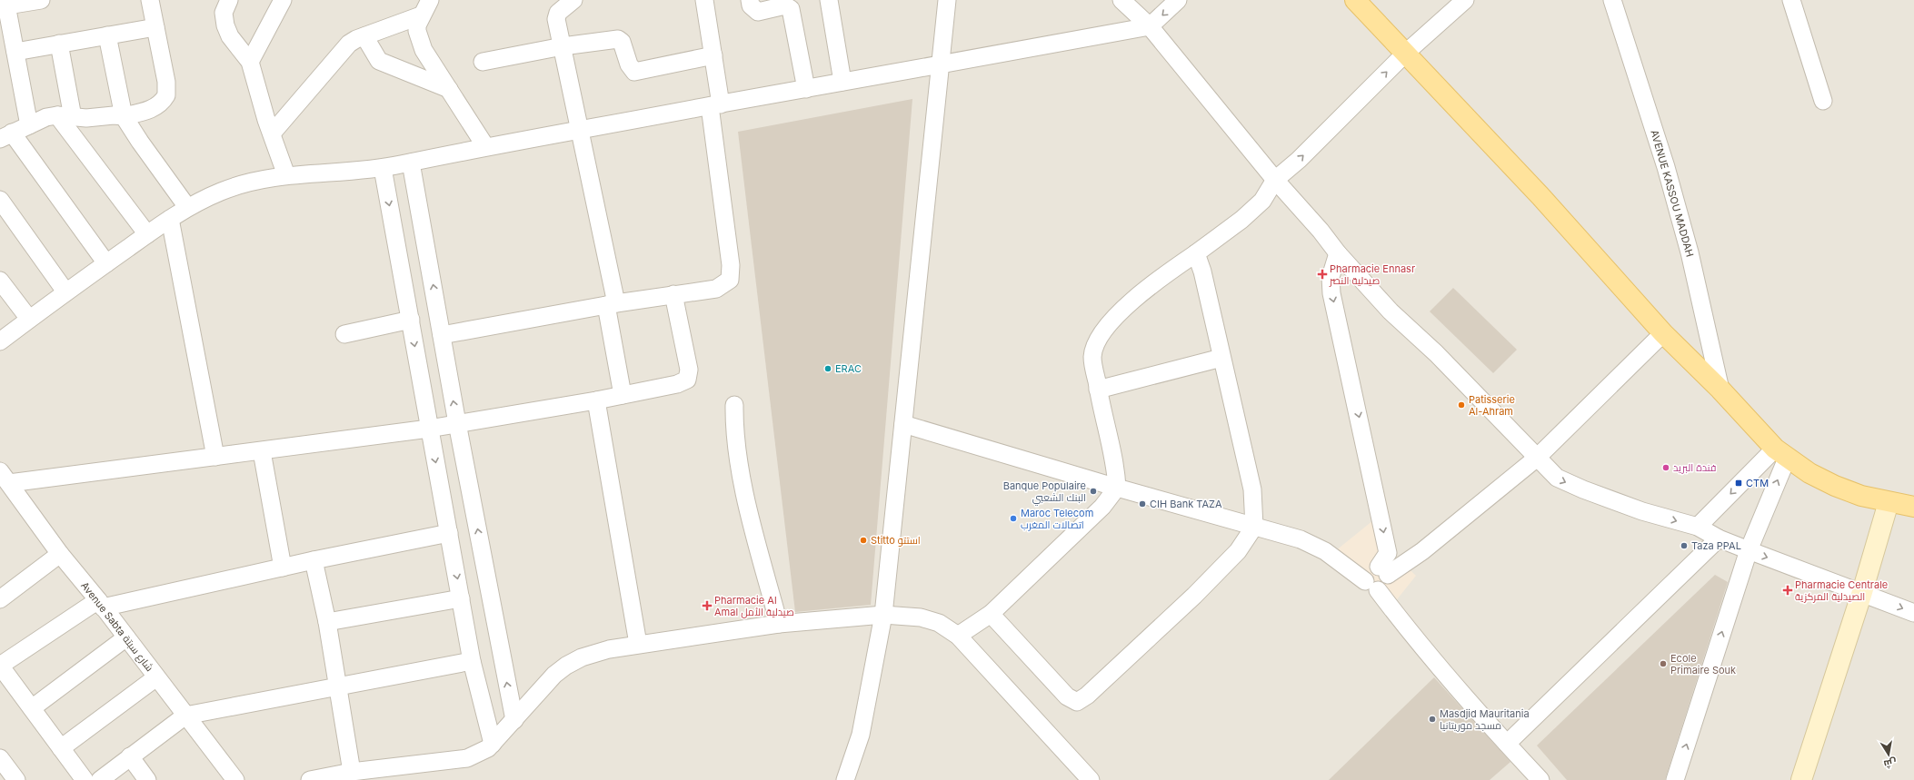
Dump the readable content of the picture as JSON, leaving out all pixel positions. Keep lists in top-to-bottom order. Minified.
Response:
{"streets":{"street":["AVENUE KASSOU MADDAH","Avenue Sabta شارع سبتة"]},"places":{"health":["Pharmacie Ennasr صيدلية النصر","Pharmacie Centrale الصيدلية المركزية","Pharmacie Al Amal صيدلية الأمل"],"other":["ERAC","Patisserie Al-Ahram","فندة البريد","Banque Populaire البنك الشعبي","CIH Bank TAZA","Maroc Telecom اتصالات المغرب","Stitto استتو","Taza PPAL","Ecole Primaire Souk","Masdjid Mauritania مسجد موريتانيا"],"transit":["CTM"]},"north":"bottom"}
